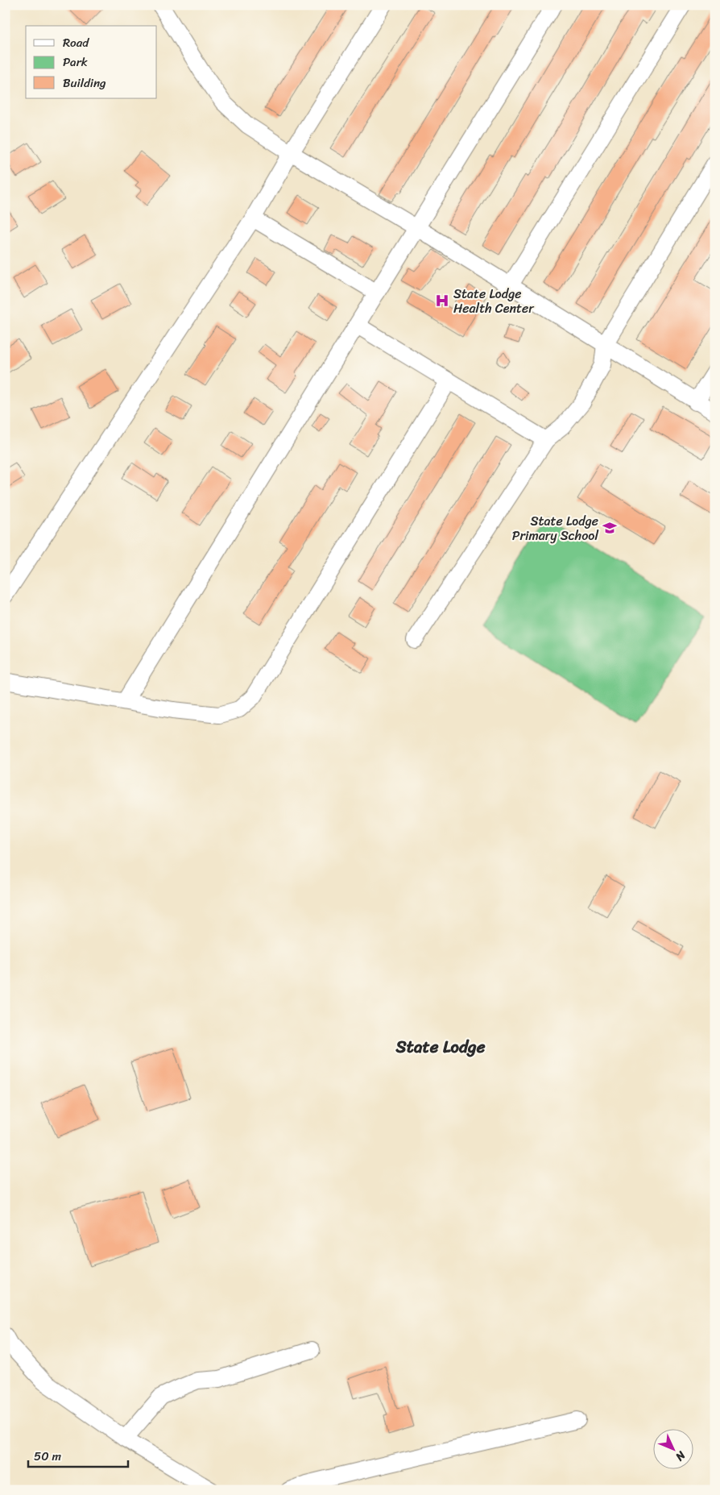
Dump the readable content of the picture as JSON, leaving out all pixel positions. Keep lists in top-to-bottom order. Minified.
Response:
{"districts":["State Lodge"],"places":{"hospital":["State Lodge Health Center"],"school or university":["State Lodge Primary School"]},"legend":["Road","Park","Building"],"scale_bar":"50 m","north":"bottom right"}
